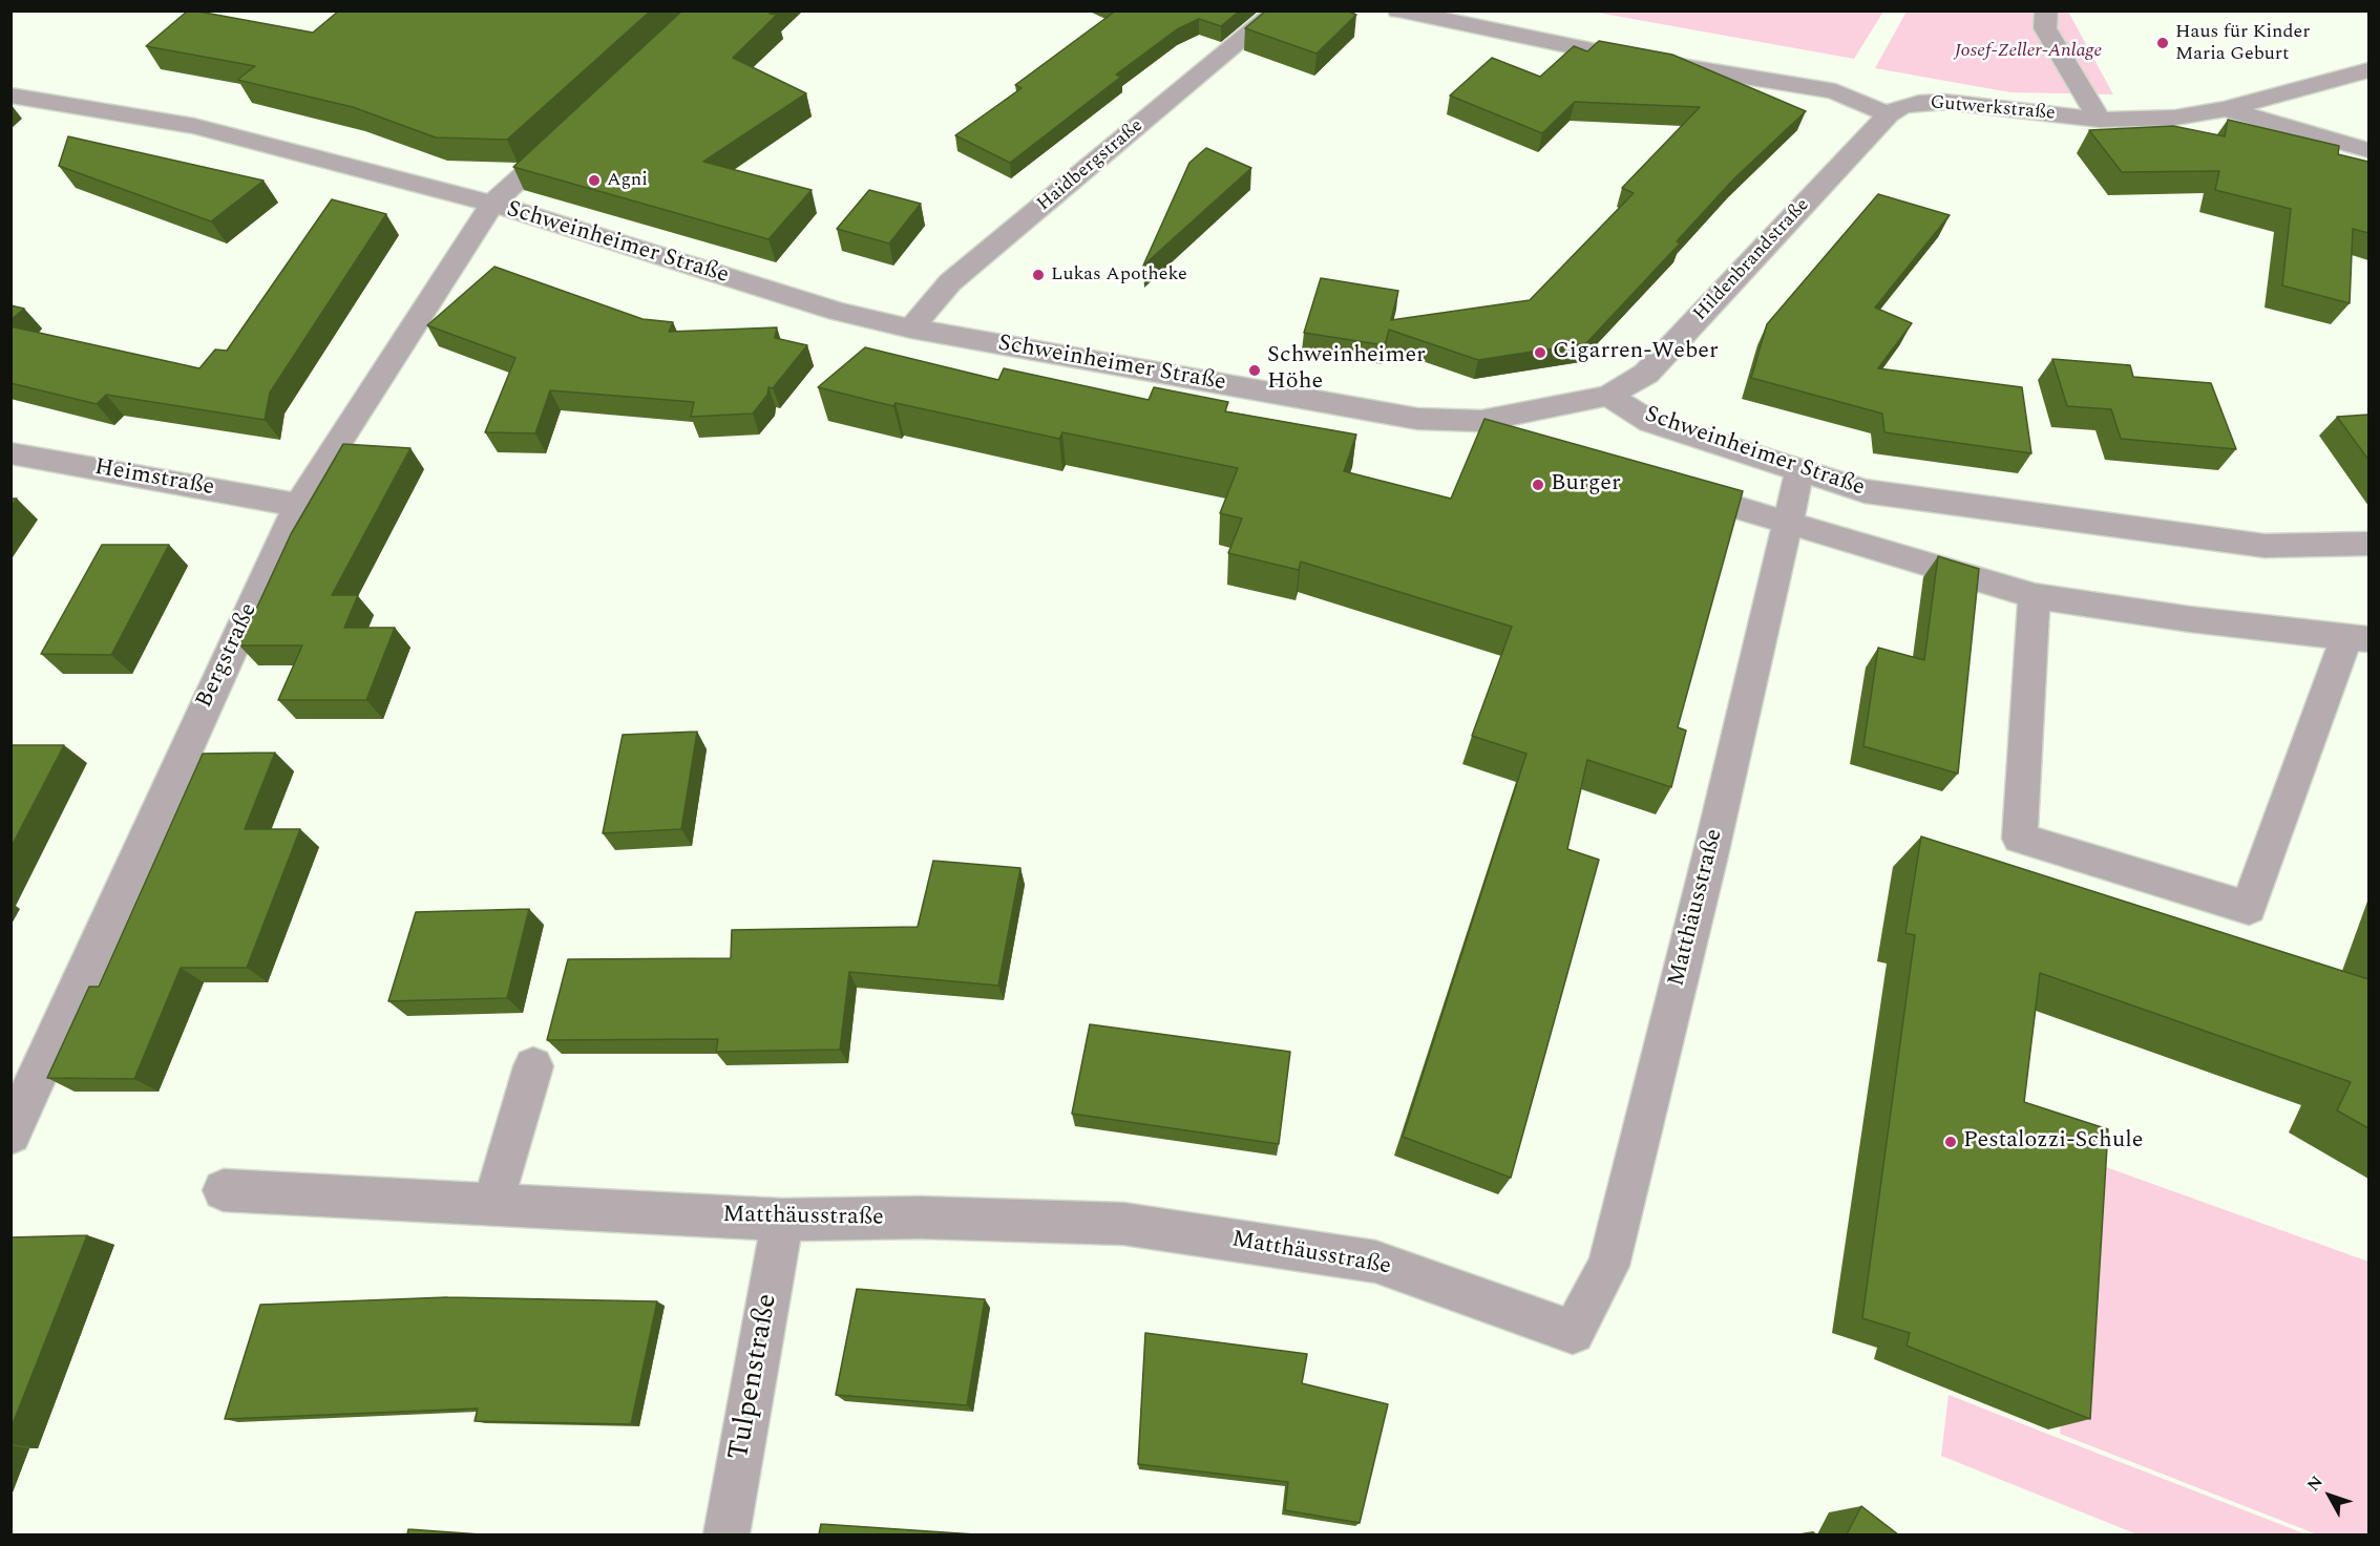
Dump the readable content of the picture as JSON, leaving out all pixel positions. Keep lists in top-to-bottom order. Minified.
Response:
{"streets":{"street":["Gutwerkstraße","Haidbergstraße","Schweinheimer Straße","Hildenbrandstraße","Heimstraße","Bergstraße","Matthäusstraße","Tulpenstraße"]},"crossings":[["Gutwerkstraße","Hildenbrandstraße"],["Haidbergstraße","Schweinheimer Straße"],["Schweinheimer Straße","Hildenbrandstraße"],["Schweinheimer Straße","Bergstraße"],["Schweinheimer Straße","Matthäusstraße"],["Heimstraße","Bergstraße"],["Matthäusstraße","Tulpenstraße"]],"parks":["Josef-Zeller-Anlage"],"places":["Haus für Kinder Maria Geburt","Agni","Lukas Apotheke","Cigarren-Weber","Schweinheimer Höhe","Burger","Pestalozzi-Schule"],"north":"top left"}
